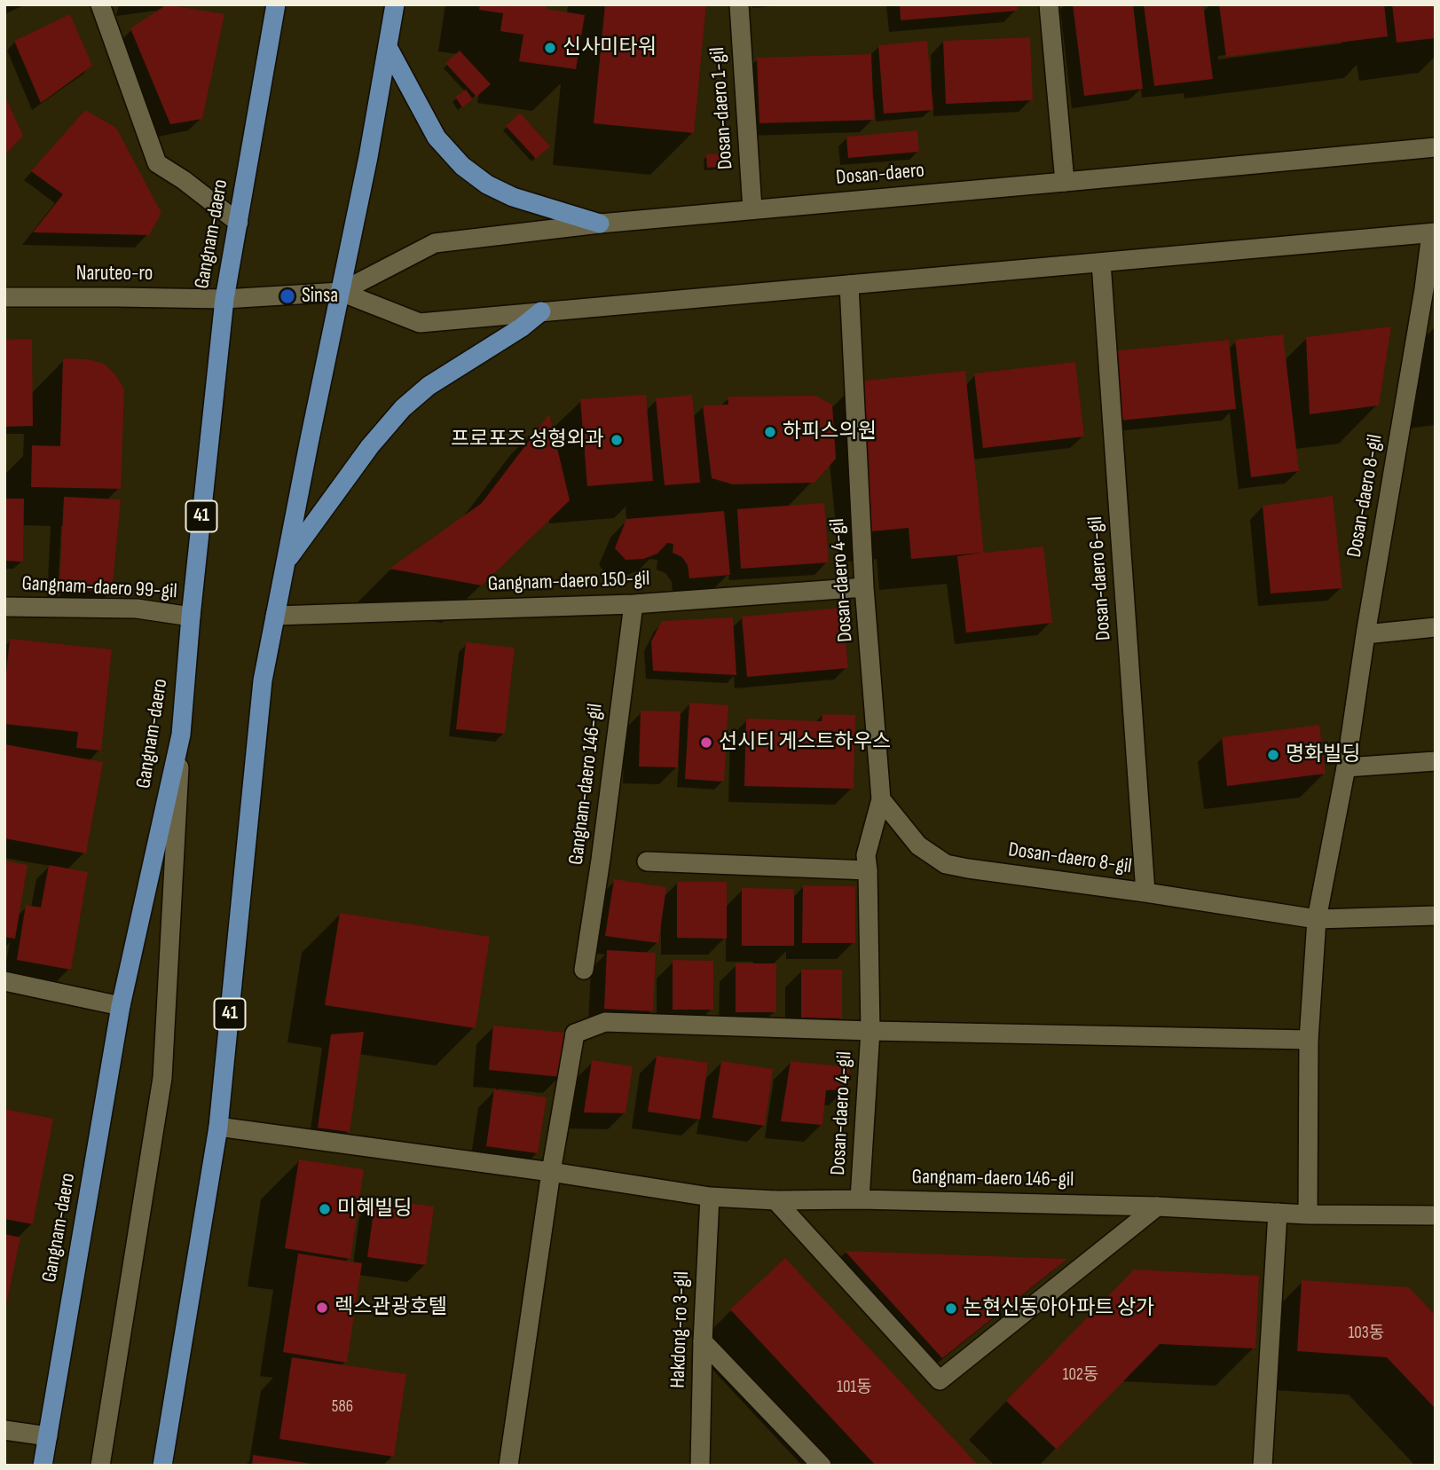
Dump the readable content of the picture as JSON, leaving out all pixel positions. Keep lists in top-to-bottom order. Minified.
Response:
{"streets":{"main road":["Gangnam-daero","41"],"street":["Dosan-daero 1-gil","Dosan-daero","Naruteo-ro","Dosan-daero 8-gil","Dosan-daero 6-gil","Dosan-daero 4-gil","Gangnam-daero 150-gil","Gangnam-daero 99-gil","Gangnam-daero 146-gil","Hakdong-ro 3-gil"]},"crossings":[["Dosan-daero 1-gil","Dosan-daero"],["Dosan-daero","Gangnam-daero"],["Dosan-daero","Naruteo-ro"],["Dosan-daero","Dosan-daero 8-gil"],["Dosan-daero","41"],["Dosan-daero","Dosan-daero 6-gil"],["Dosan-daero","Dosan-daero 4-gil"],["Gangnam-daero","Naruteo-ro"],["Gangnam-daero","Gangnam-daero 99-gil"],["Dosan-daero 8-gil","Dosan-daero 6-gil"],["Dosan-daero 8-gil","Dosan-daero 4-gil"],["Dosan-daero 8-gil","Gangnam-daero 146-gil"],["41","Gangnam-daero 150-gil"],["41","Gangnam-daero 146-gil"],["Dosan-daero 4-gil","Gangnam-daero 150-gil"],["Dosan-daero 4-gil","Gangnam-daero 146-gil"],["Gangnam-daero 150-gil","Gangnam-daero 146-gil"],["Gangnam-daero 146-gil","Hakdong-ro 3-gil"]],"places":["신사미타워","Sinsa","하피스의원","프로포즈 성형외과","선시티 게스트하우스","명화빌딩","미혜빌딩","렉스관광호텔","논현신동아아파트 상가"],"house_numbers":["103동","102동","101동","586"]}
